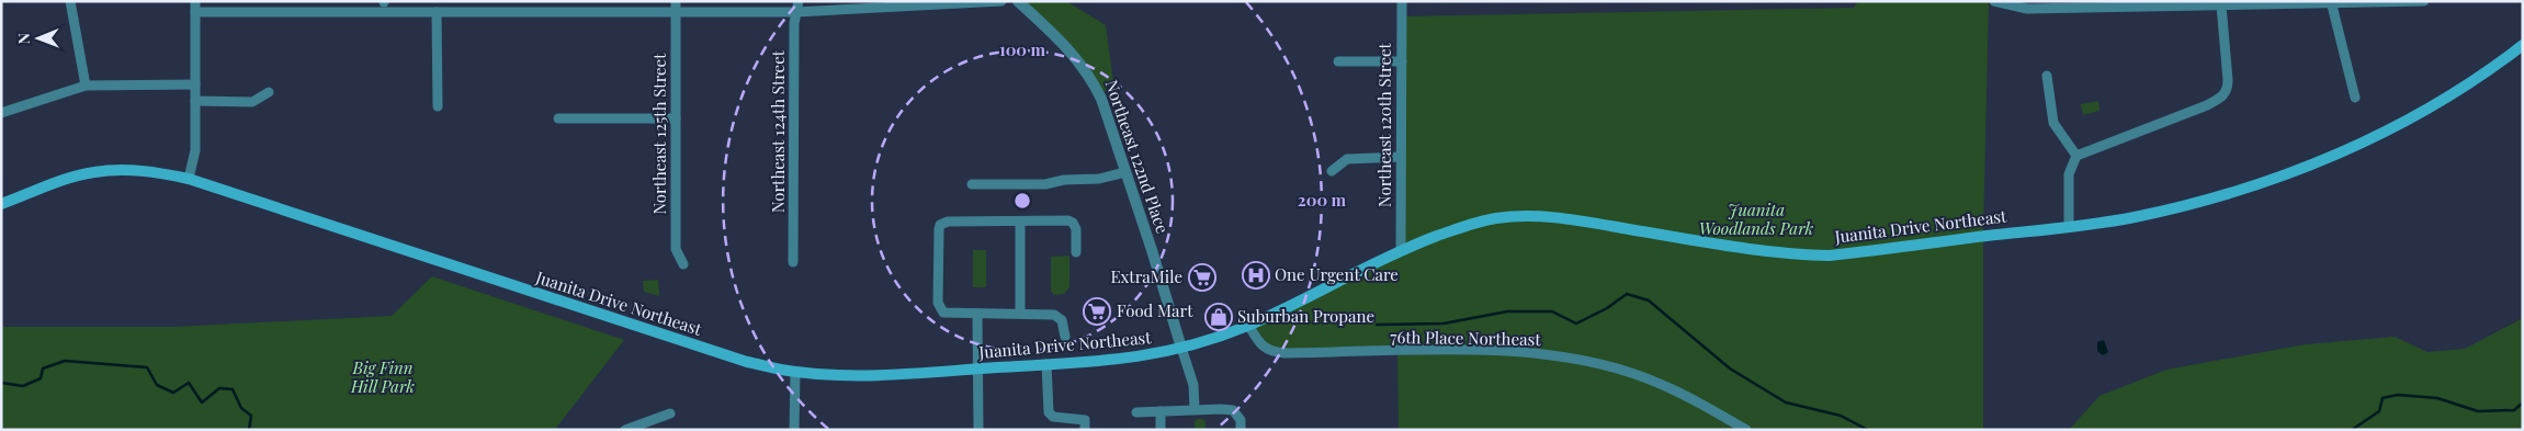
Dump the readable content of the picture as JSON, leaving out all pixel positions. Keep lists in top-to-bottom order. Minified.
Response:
{"streets":{"main road":["Juanita Drive Northeast"],"street":["Northeast 120th Street","Northeast 124th Street","Northeast 125th Street","Northeast 122nd Place","76th Place Northeast"]},"crossings":[["Northeast 120th Street","Juanita Drive Northeast"],["Northeast 122nd Place","Juanita Drive Northeast"],["Juanita Drive Northeast","76th Place Northeast"]],"parks":["Juanita Woodlands Park","Big Finn Hill Park"],"places":{"hospital":["One Urgent Care"],"supermarket":["ExtraMile","Food Mart"],"shop":["Suburban Propane"]},"north":"left","rings":["100 m","200 m"]}
